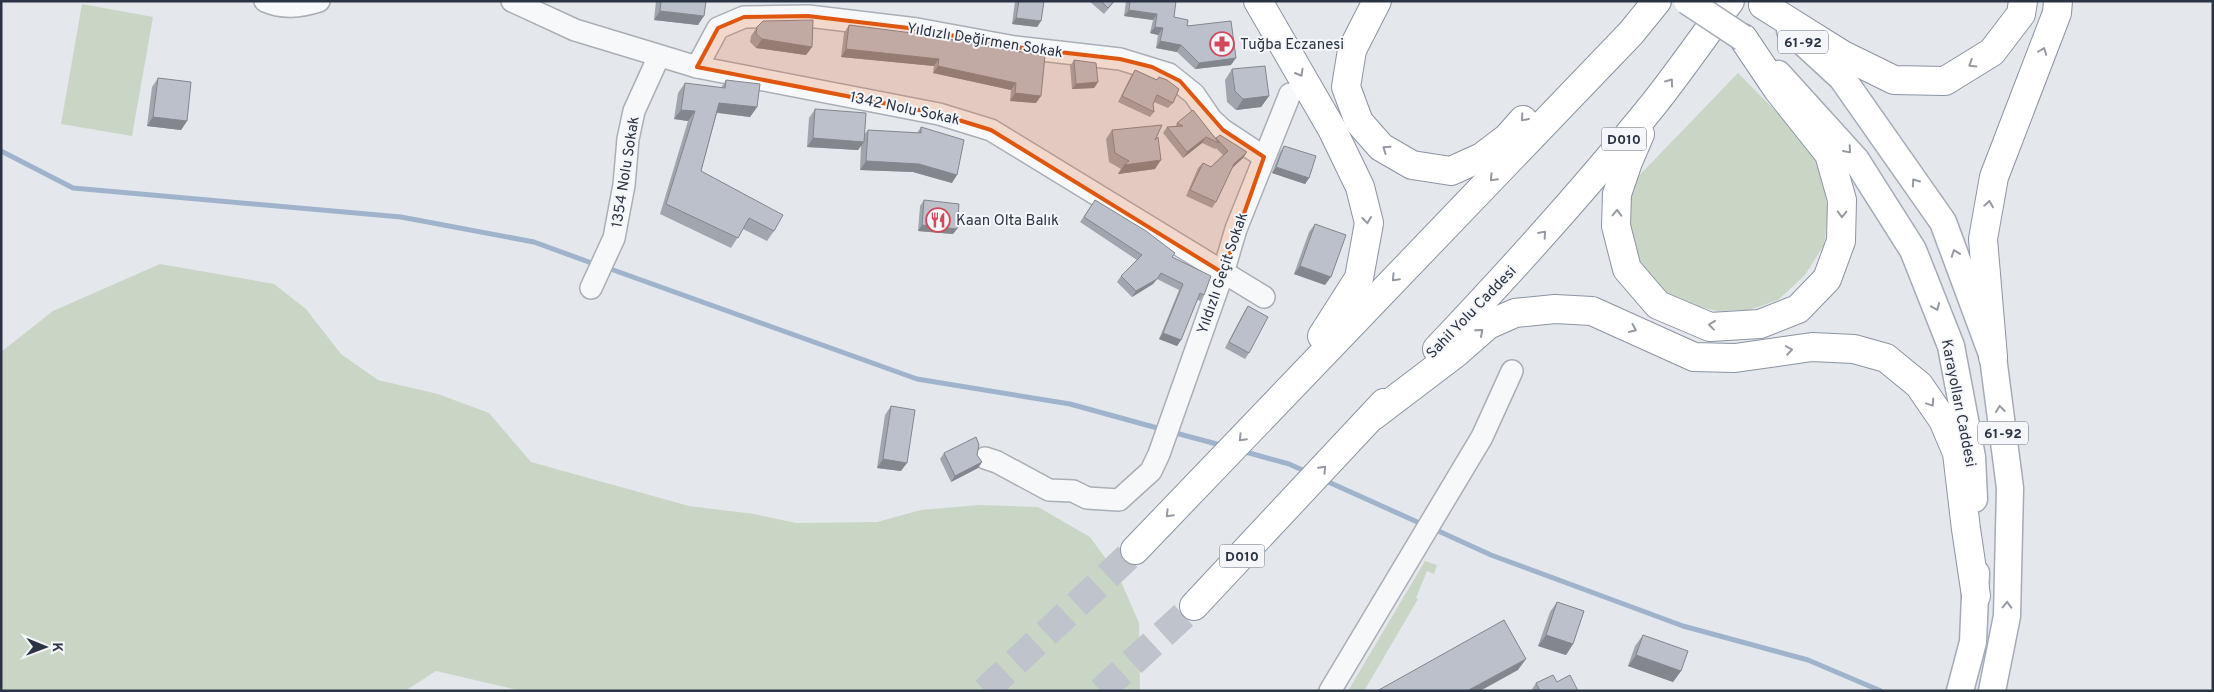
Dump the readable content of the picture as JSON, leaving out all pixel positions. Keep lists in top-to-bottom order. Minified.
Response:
{"streets":{"highway":["D010","Sahil Yolu Caddesi"],"main road":["61-92","Karayolları Caddesi"],"street":["Yıldızlı Değirmen Sokak","1342 Nolu Sokak","1354 Nolu Sokak","Yıldızlı Geçit Sokak"]},"crossings":[["Yıldızlı Değirmen Sokak","1342 Nolu Sokak"],["Yıldızlı Değirmen Sokak","Yıldızlı Geçit Sokak"],["1342 Nolu Sokak","1354 Nolu Sokak"],["1342 Nolu Sokak","Yıldızlı Geçit Sokak"]],"places":{"pharmacy":["Tuğba Eczanesi"],"restaurant":["Kaan Olta Balık"]},"north":"right"}
